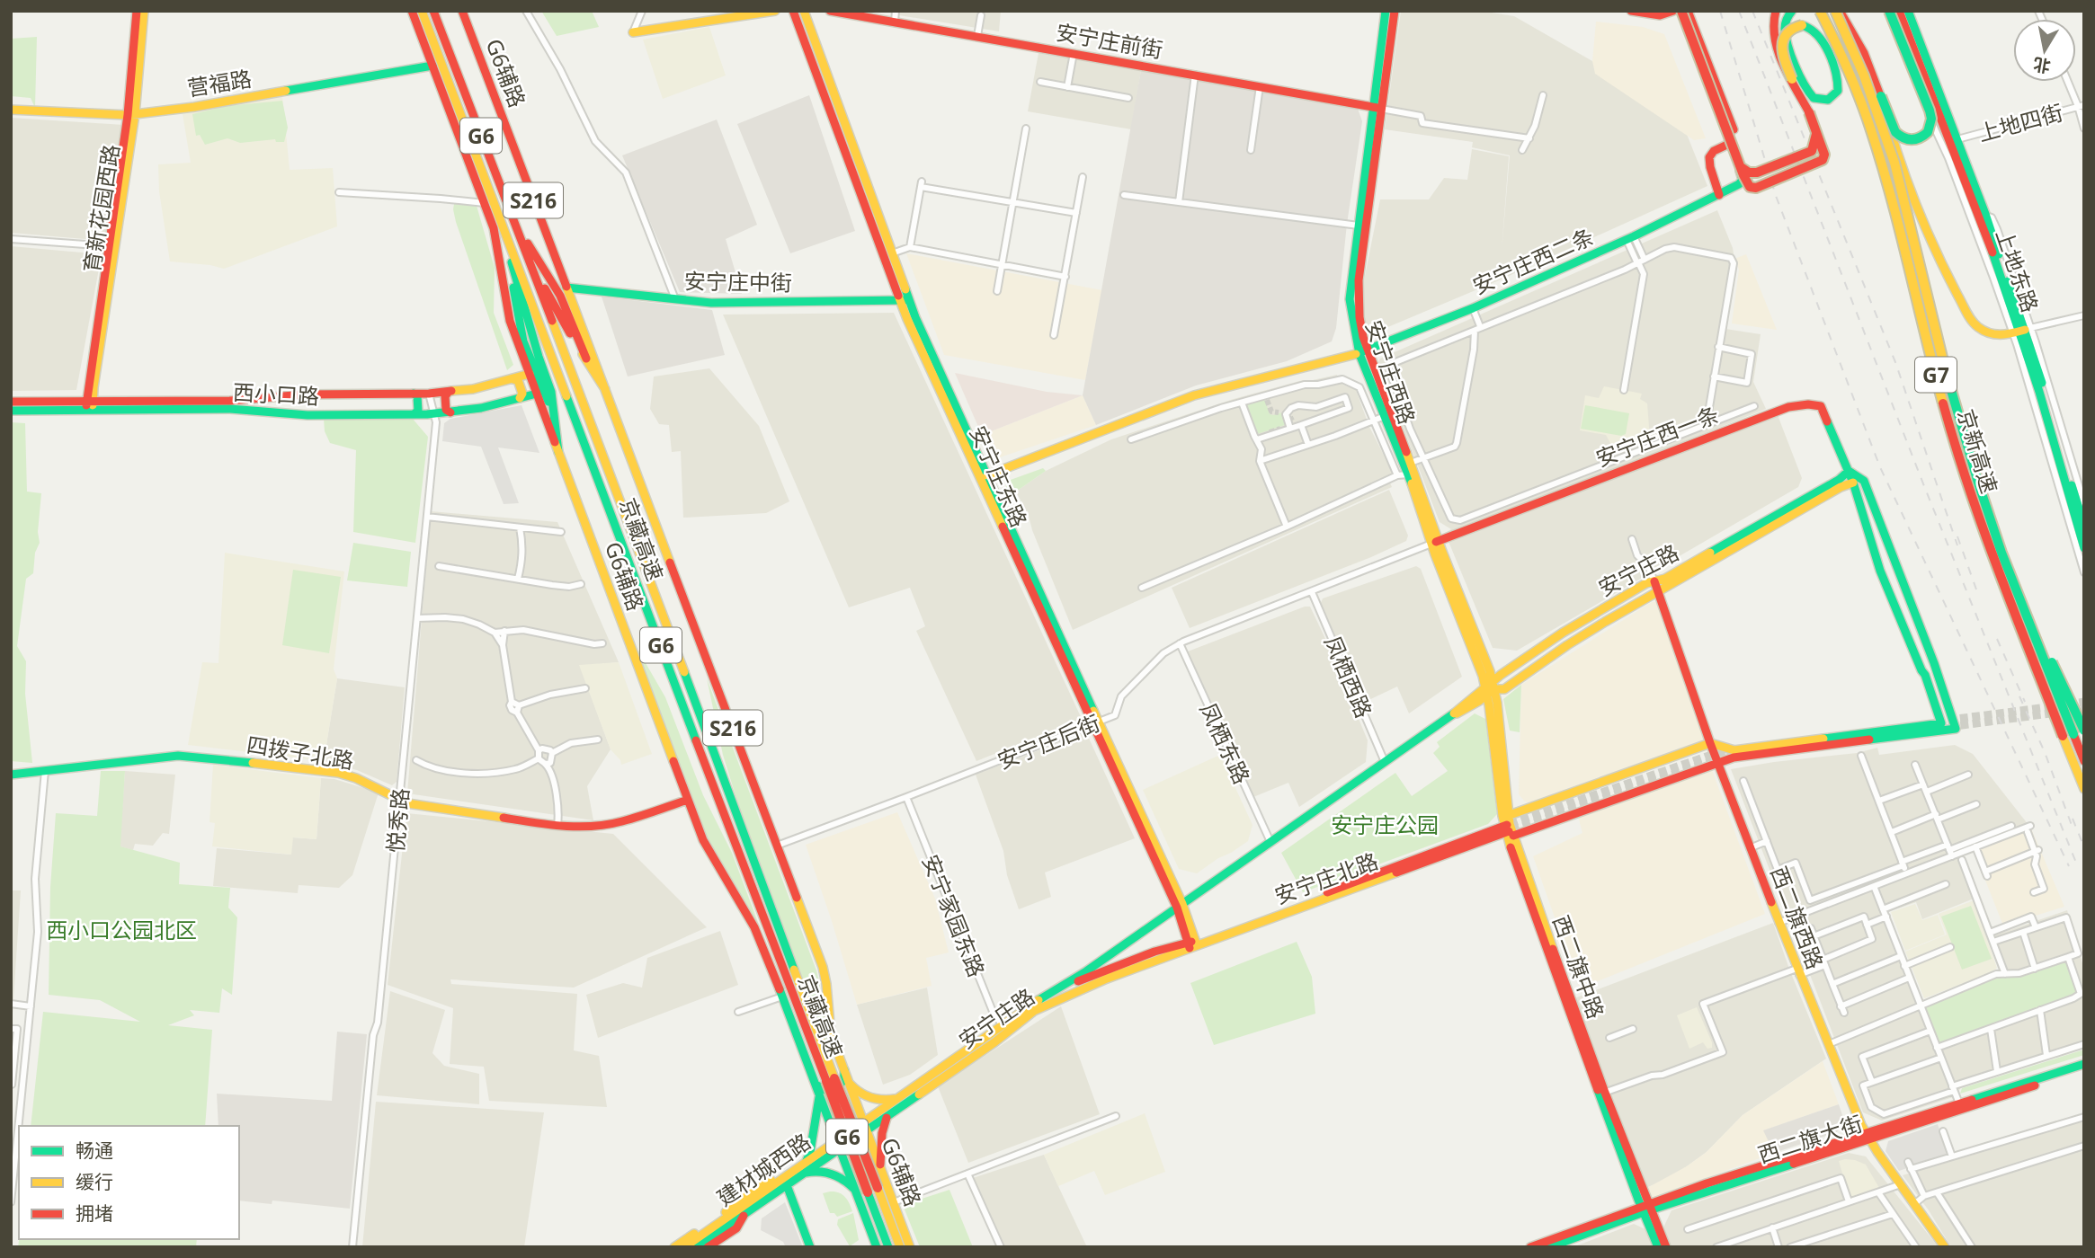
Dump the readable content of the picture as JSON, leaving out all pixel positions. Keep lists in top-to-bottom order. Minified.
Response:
{"streets":{"main road":["安宁庄前街","G6辅路","营福路","G6","S216","育新花园西路","安宁庄西二条","上地东路","安宁庄中街","安宁庄西路","G7","西小口路","安宁庄西一条","京新高速","安宁庄东路","京藏高速","安宁庄路","四拨子北路","安宁庄北路","西二旗西路","西二旗中路","西二旗大街","建材城西路"],"street":["上地四街","凤栖西路","安宁庄后街","凤栖东路","悦秀路","安宁家园东路"]},"crossings":[["安宁庄前街","安宁庄西路"],["G6辅路","营福路"],["G6辅路","G6"],["G6辅路","安宁庄中街"],["G6辅路","西小口路"],["G6辅路","安宁庄路"],["G6辅路","安宁庄后街"],["G6辅路","四拨子北路"],["G6辅路","建材城西路"],["营福路","育新花园西路"],["上地四街","上地东路"],["G6","京藏高速"],["育新花园西路","西小口路"],["安宁庄西二条","安宁庄西路"],["安宁庄西二条","安宁庄东路"],["安宁庄中街","安宁庄东路"],["安宁庄西路","西二旗中路"],["西小口路","悦秀路"],["安宁庄西一条","安宁庄路"],["安宁庄西一条","安宁庄后街"],["安宁庄西一条","西二旗中路"],["安宁庄东路","安宁庄路"],["安宁庄东路","安宁庄后街"],["安宁庄东路","安宁庄北路"],["安宁庄路","凤栖西路"],["安宁庄路","凤栖东路"],["安宁庄路","安宁庄北路"],["安宁庄路","安宁家园东路"],["安宁庄路","西二旗西路"],["安宁庄路","西二旗中路"],["安宁庄路","建材城西路"],["凤栖西路","安宁庄后街"],["安宁庄后街","凤栖东路"],["安宁庄后街","安宁家园东路"],["安宁庄后街","西二旗中路"],["四拨子北路","悦秀路"],["安宁庄北路","西二旗中路"],["西二旗西路","西二旗大街"],["西二旗中路","西二旗大街"]],"parks":["安宁庄公园","西小口公园北区"],"legend":["畅通","缓行","拥堵"],"north":"bottom"}
